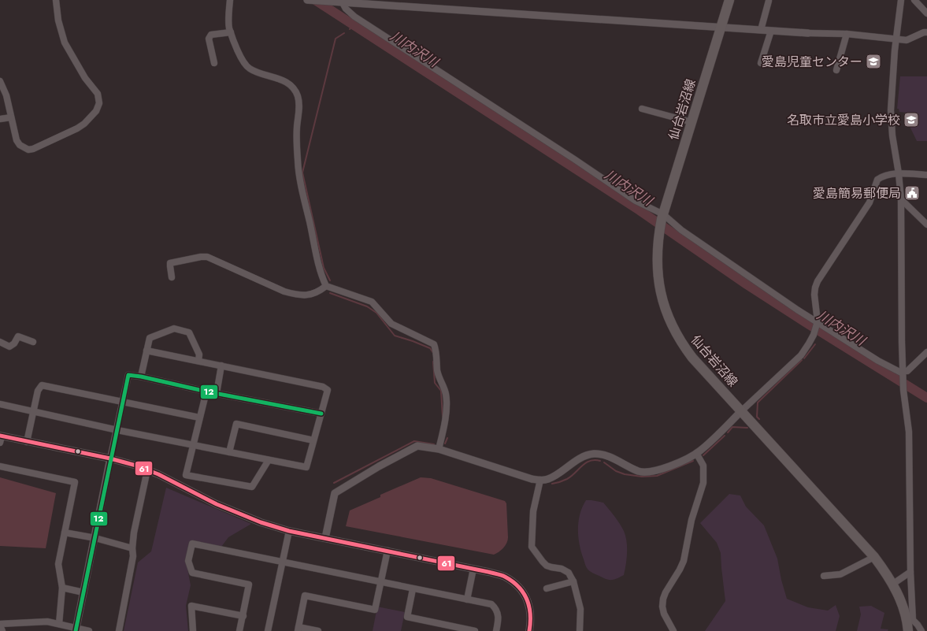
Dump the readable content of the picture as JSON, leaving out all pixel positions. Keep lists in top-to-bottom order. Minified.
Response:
{"streets":{"main road":["仙台岩沼線"]},"water":["川内沢川"],"places":{"school or university":["愛島児童センター","名取市立愛島小学校"],"public building":["愛島簡易郵便局"]},"lines":["transit line 12","transit line 61"]}
